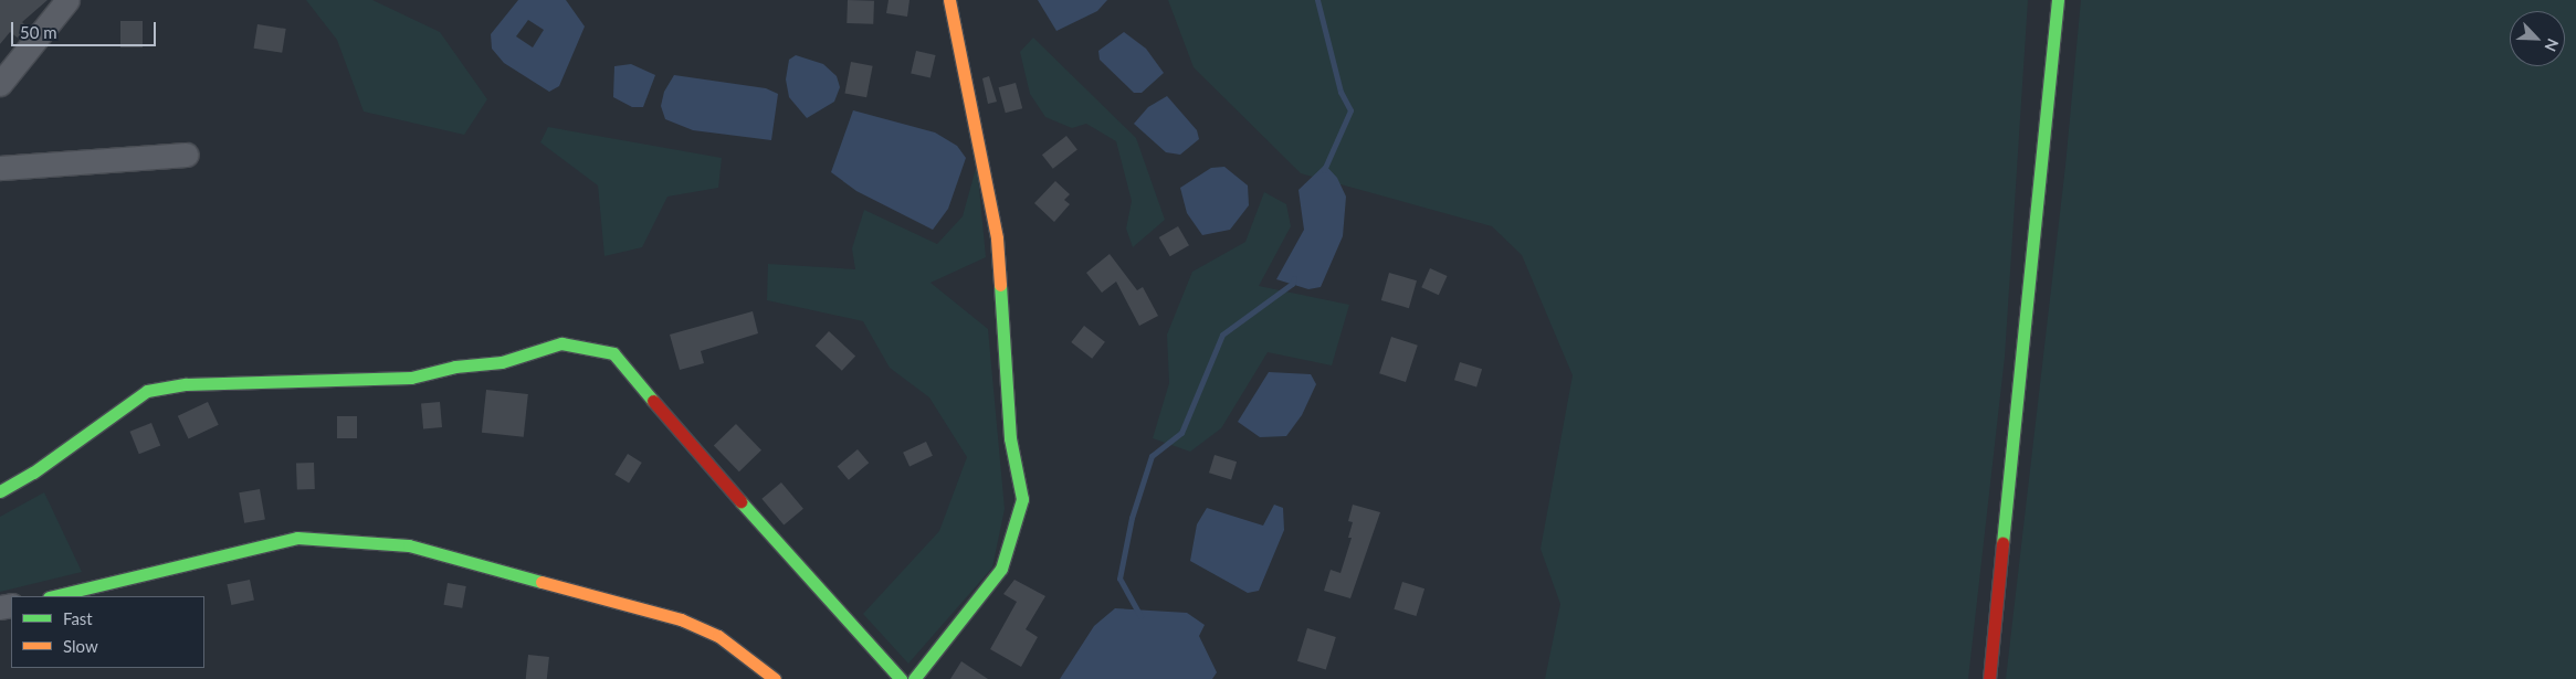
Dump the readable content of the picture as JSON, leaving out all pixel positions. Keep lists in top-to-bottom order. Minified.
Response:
{"legend":["Fast","Slow"],"scale_bar":"50 m","north":"bottom right"}
